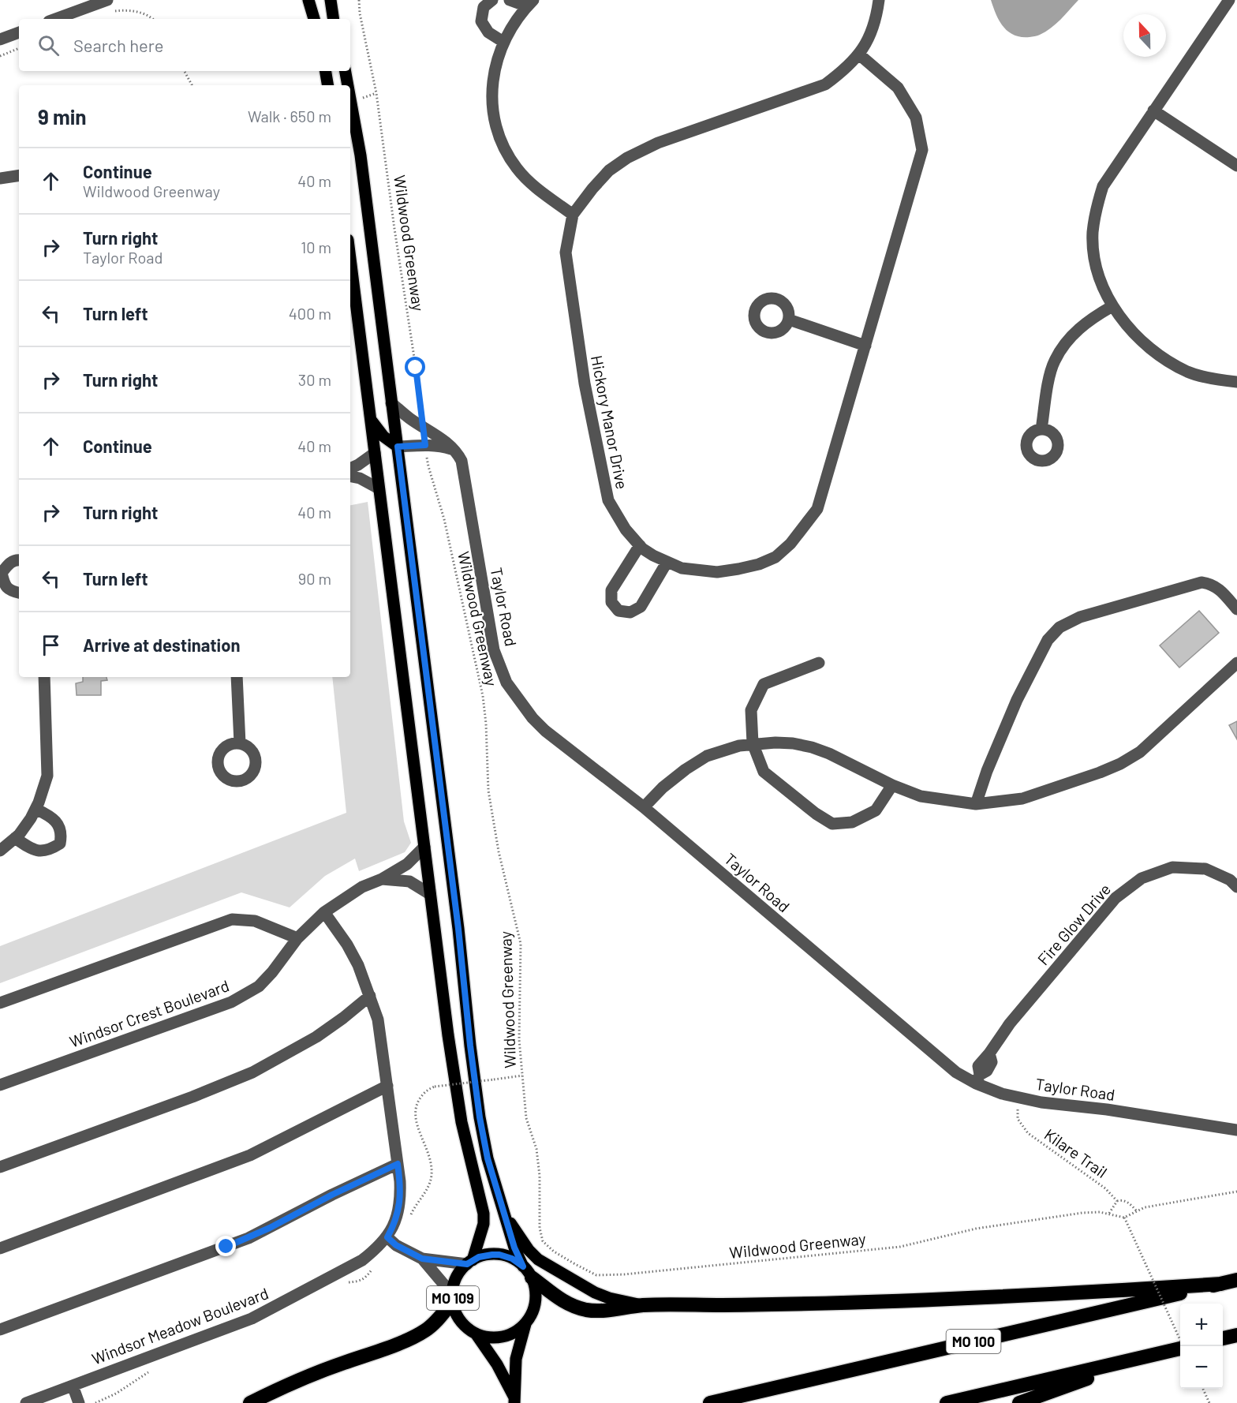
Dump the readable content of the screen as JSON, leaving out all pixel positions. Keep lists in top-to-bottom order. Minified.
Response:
{"streets":{"highway":["MO 100"],"main road":["MO 109"],"street":["Hickory Manor Drive","Taylor Road","Fire Glow Drive","Windsor Crest Boulevard","Windsor Meadow Boulevard"],"path":["Wildwood Greenway","Kilare Trail"]},"crossings":[["Wildwood Greenway","Taylor Road"],["Taylor Road","Fire Glow Drive"],["Taylor Road","MO 109"],["Windsor Crest Boulevard","MO 109"],["Windsor Crest Boulevard","Windsor Meadow Boulevard"]],"north":"top","page":{"search":"Search here","heading":["9 min","Walk · 650 m"],"list":[["Continue","Wildwood Greenway","40 m"],["Turn right","Taylor Road","10 m"],["Turn left","400 m"],["Turn right","30 m"],["Continue","40 m"],["Turn right","40 m"],["Turn left","90 m"],"Arrive at destination"],"map_buttons":["+","−"]}}
